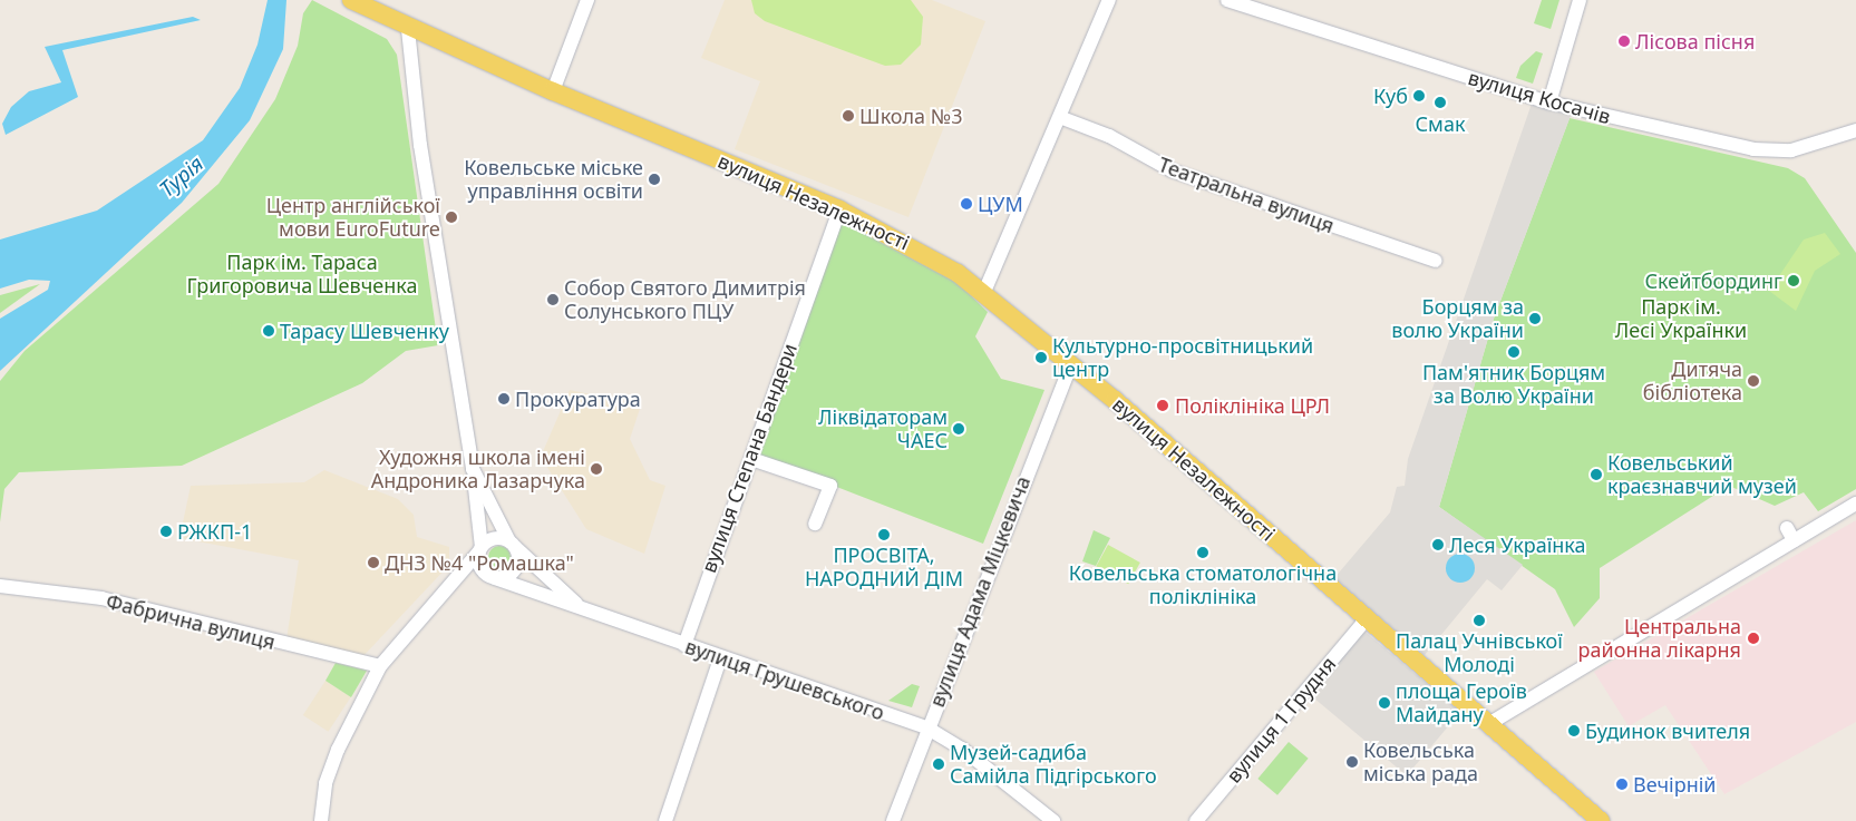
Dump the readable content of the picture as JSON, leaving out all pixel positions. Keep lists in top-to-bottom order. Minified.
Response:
{"streets":{"main road":["вулиця Незалежності"],"street":["вулиця Косачів","Театральна вулиця","вулиця Степана Бандери","вулиця Адама Міцкевича","Фабрична вулиця","вулиця Грушевського","вулиця 1 Грудня"]},"crossings":[["вулиця Незалежності","вулиця Степана Бандери"],["вулиця Незалежності","вулиця Адама Міцкевича"],["вулиця Незалежності","вулиця 1 Грудня"],["вулиця Степана Бандери","вулиця Грушевського"],["вулиця Адама Міцкевича","вулиця Грушевського"]],"water":["Турія"],"parks":["Парк ім. Тараса Григоровича Шевченка","Парк ім. Лесі Українки"],"places":["Лісова пісня","Куб","Смак","Школа №3","Ковельське міське управління освіти","ЦУМ","Центр англійської мови EuroFuture","Скейтбординг","Собор Святого Димитрія Солунського ПЦУ","Борцям за волю України","Тарасу Шевченку","Пам'ятник Борцям за Волю України","Культурно-просвітницький центр","Дитяча бібліотека","Прокуратура","Поліклініка ЦРЛ","Ліквідаторам ЧАЕС","Художня школа імені Андроника Лазарчука","Ковельський краєзнавчий музей","РЖКП-1","ПРОСВІТА, НАРОДНИЙ ДІМ","Леся Українка","Ковельська стоматологічна поліклініка","ДНЗ №4 \"Ромашка\"","Палац Учнівської Молоді","Центральна районна лікарня","площа Героїв Майдану","Будинок вчителя","Ковельська міська рада","Музей-садиба Самійла Підгірського","Вечірній"]}
